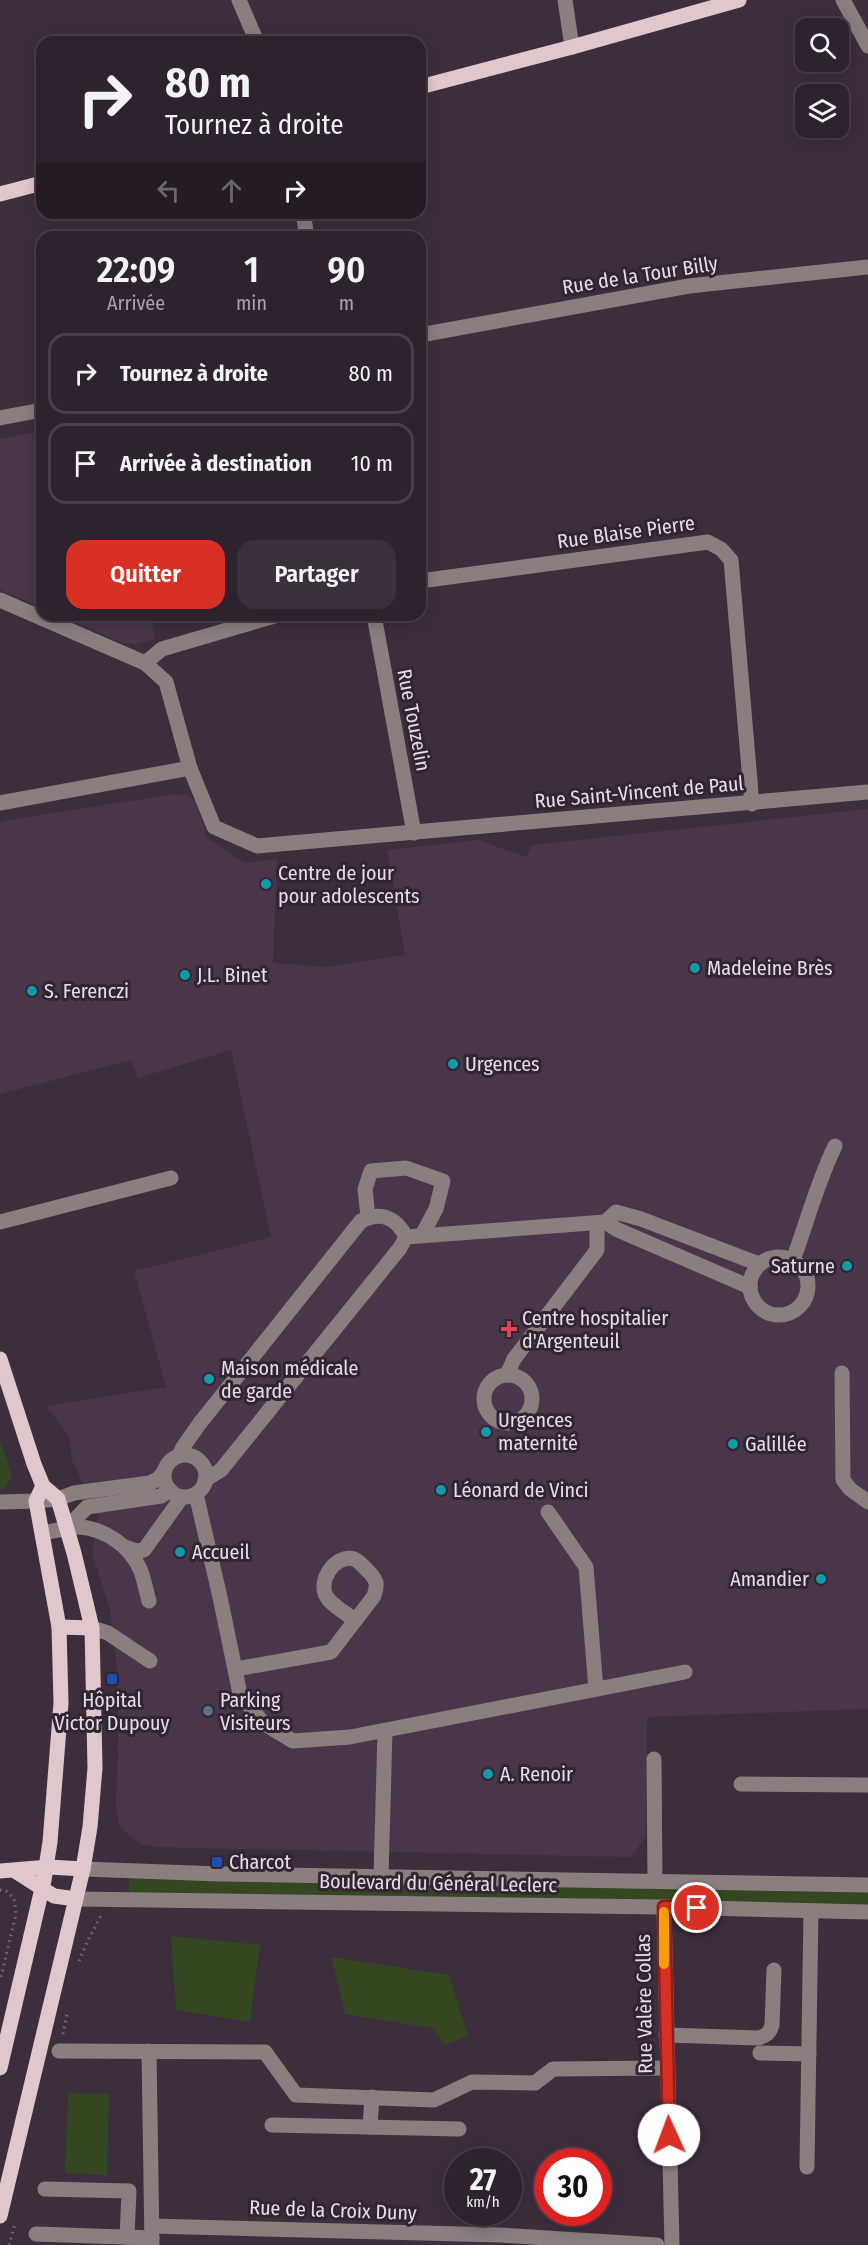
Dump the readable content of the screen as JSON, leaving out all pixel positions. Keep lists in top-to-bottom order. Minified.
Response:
{"streets":{"main road":["Boulevard du Général Leclerc"],"street":["Rue de la Tour Billy","Rue Blaise Pierre","Rue Touzelin","Rue Saint-Vincent de Paul","Rue Valère Collas","Rue de la Croix Duny"]},"crossings":[["Rue Blaise Pierre","Rue Saint-Vincent de Paul"],["Rue Touzelin","Rue Saint-Vincent de Paul"],["Boulevard du Général Leclerc","Rue Valère Collas"]],"places":{"other":["Centre de jour pour adolescents","Madeleine Brès","J.L. Binet","S. Ferenczi","Urgences","Saturne","Maison médicale de garde","Urgences maternité","Galillée","Léonard de Vinci","Accueil","Amandier","Parking Visiteurs","A. Renoir"],"health":["Centre hospitalier d'Argenteuil"],"transit":["Hôpital Victor Dupouy","Charcot"]},"page":{"turn":["80 m","Tournez à droite"],"eta":["22:09","Arrivée","1","min","90","m"],"list":[{"name":"Tournez à droite","value":"80 m"},{"name":"Arrivée à destination","value":"10 m"}],"buttons":["Quitter","Partager"],"speed":"27 km/h","limit":"30"}}
